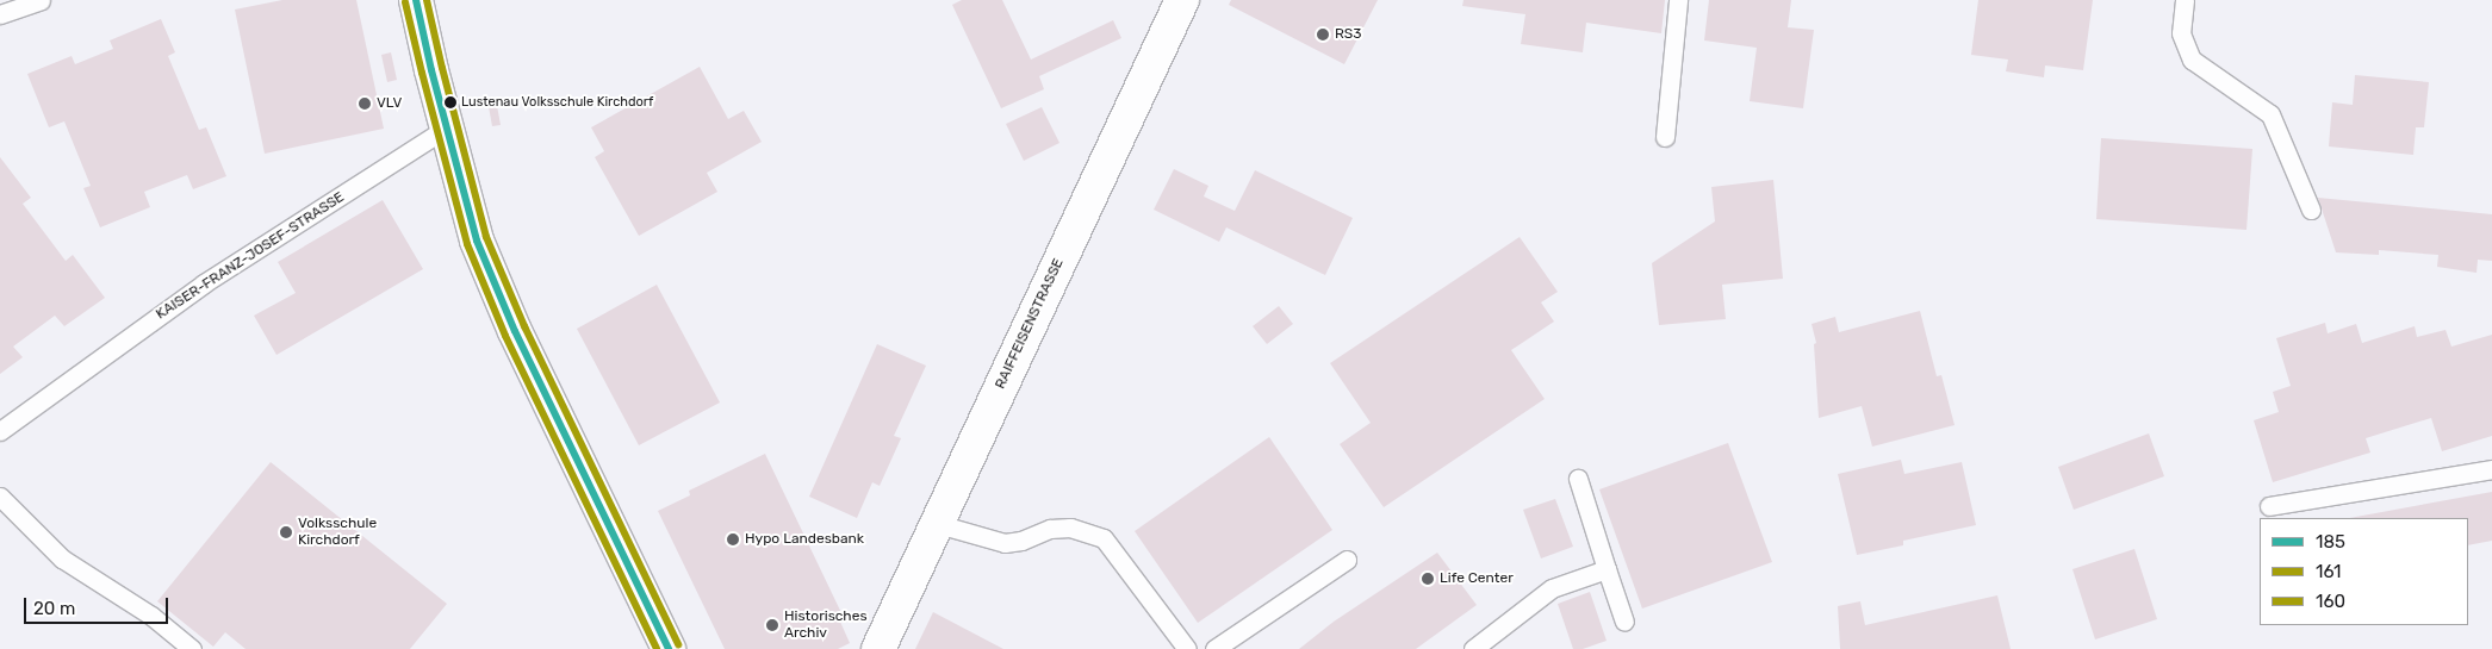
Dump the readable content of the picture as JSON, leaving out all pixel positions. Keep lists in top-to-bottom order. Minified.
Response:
{"streets":{"street":["RAIFFEISENSTRASSE"],"lane":["KAISER-FRANZ-JOSEF-STRASSE"]},"places":["RS3","Lustenau Volksschule Kirchdorf","VLV","Volksschule Kirchdorf","Hypo Landesbank","Life Center","Historisches Archiv"],"lines":["transit line 185","transit line 160","transit line 161"],"legend":["185","161","160"],"scale_bar":"20 m"}
